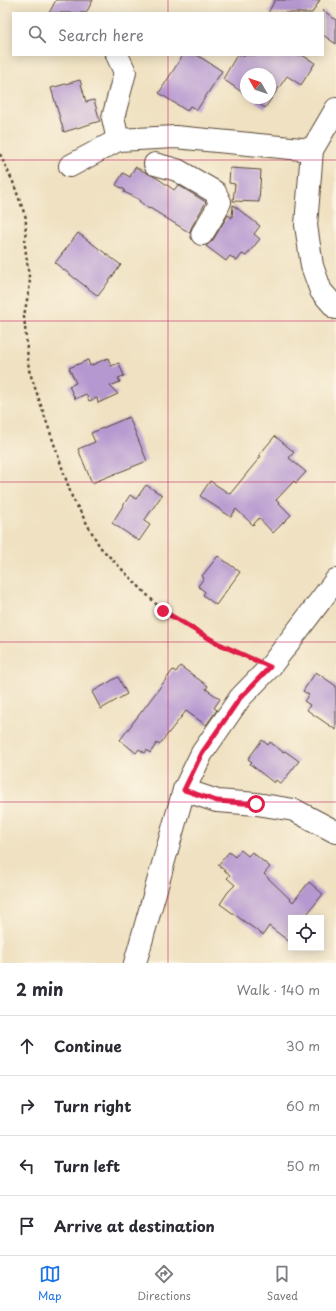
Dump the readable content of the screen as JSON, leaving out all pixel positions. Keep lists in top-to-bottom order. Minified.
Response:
{"north":"top left","page":{"search":"Search here","heading":["2 min","Walk · 140 m"],"list":[["Continue","30 m"],["Turn right","60 m"],["Turn left","50 m"],"Arrive at destination"],"nav":["Map","Directions","Saved"]}}
